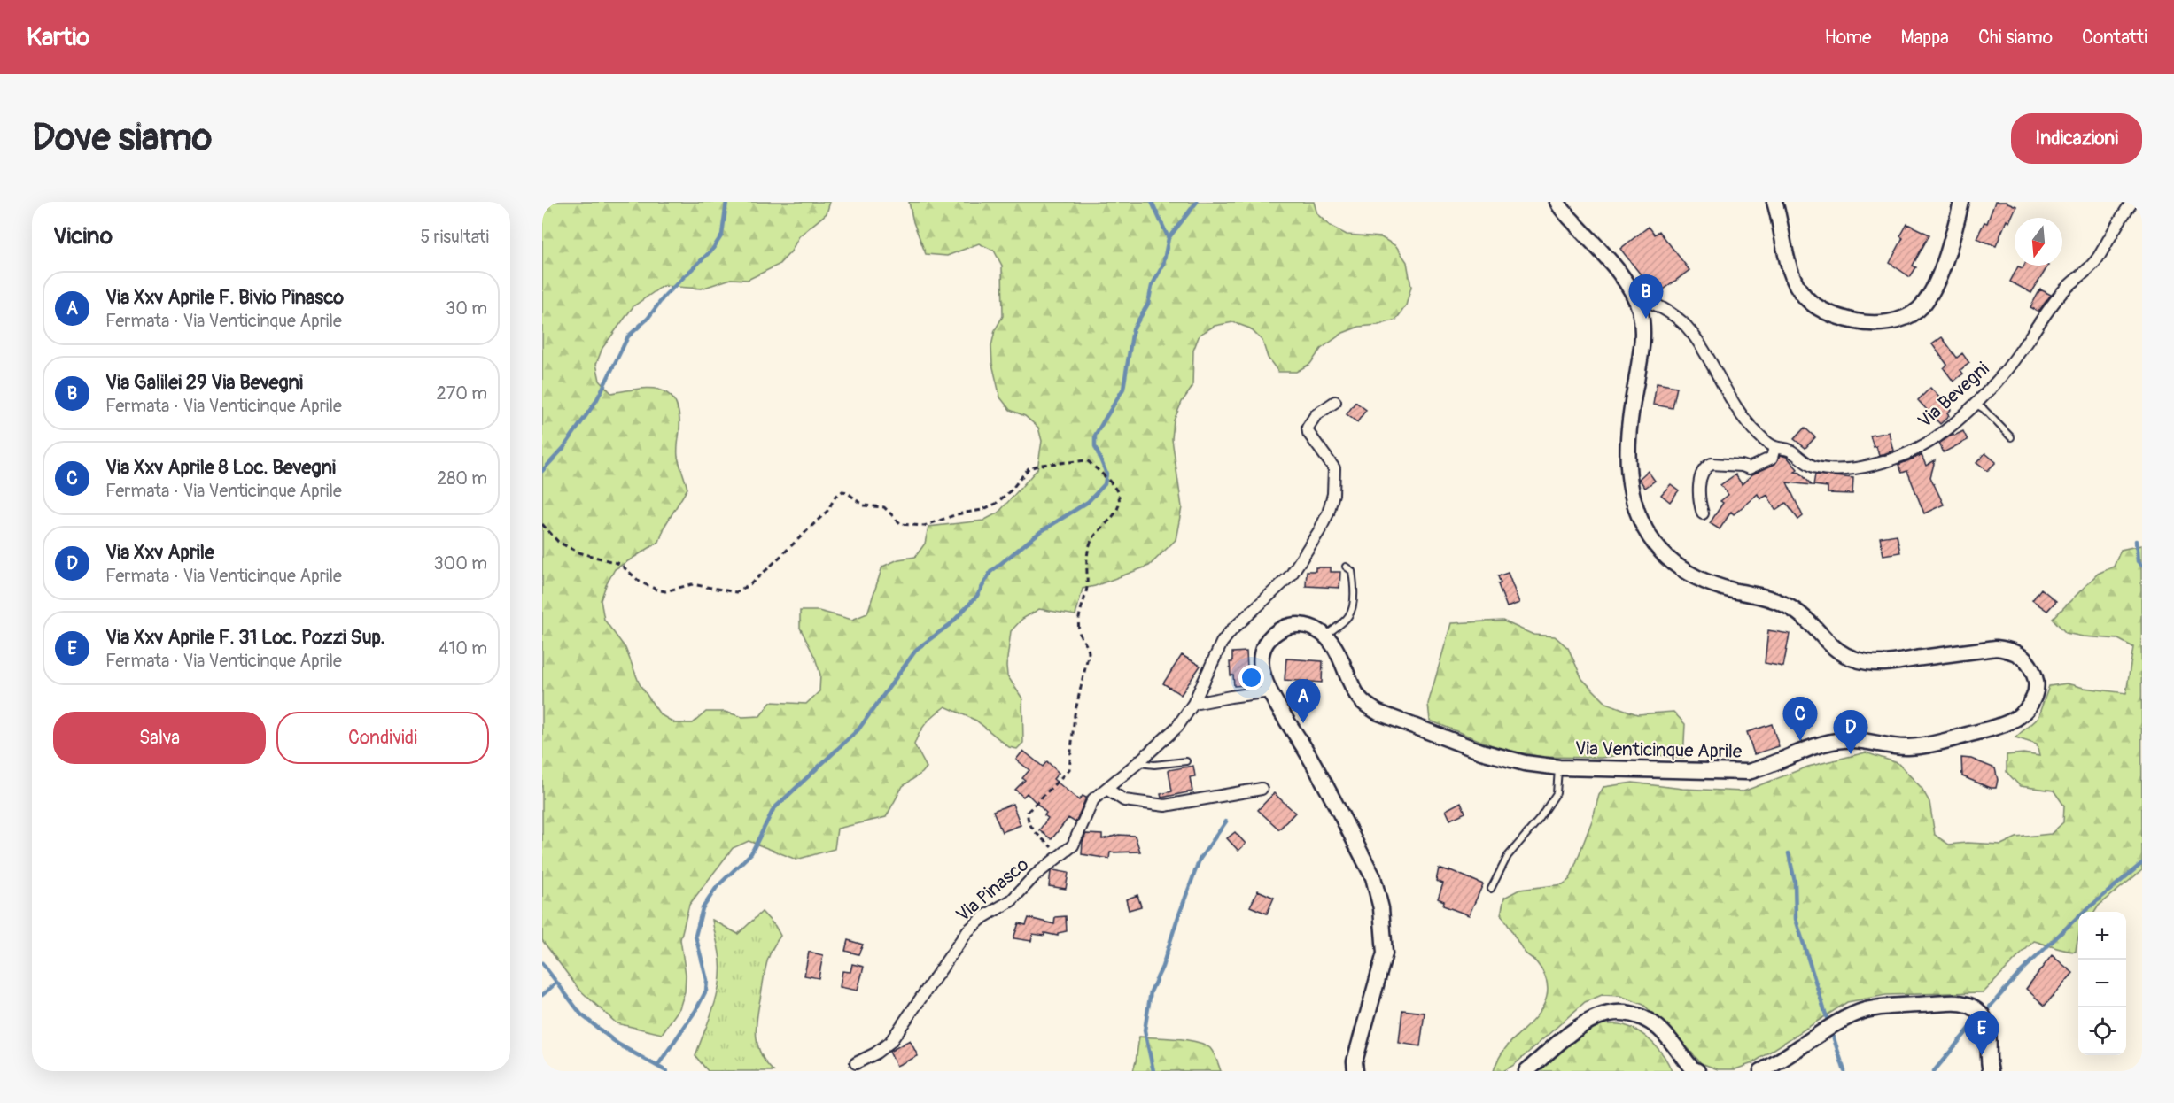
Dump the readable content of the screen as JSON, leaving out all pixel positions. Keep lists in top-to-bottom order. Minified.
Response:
{"streets":{"main road":["Via Venticinque Aprile"],"street":["Via Bevegni","Via Pinasco"]},"crossings":[["Via Bevegni","Via Venticinque Aprile"]],"north":"bottom","page":{"header":"Kartio","nav":["Home","Mappa","Chi siamo","Contatti"],"buttons":["Indicazioni",["Salva","Condividi"]],"title":"Dove siamo","heading":["Vicino","5 risultati"],"list":[{"mark":"A","name":"Via Xxv Aprile F. Bivio Pinasco","note":"Fermata · Via Venticinque Aprile","value":"30 m"},{"mark":"B","name":"Via Galilei 29 Via Bevegni","note":"Fermata · Via Venticinque Aprile","value":"270 m"},{"mark":"C","name":"Via Xxv Aprile 8 Loc. Bevegni","note":"Fermata · Via Venticinque Aprile","value":"280 m"},{"mark":"D","name":"Via Xxv Aprile","note":"Fermata · Via Venticinque Aprile","value":"300 m"},{"mark":"E","name":"Via Xxv Aprile F. 31 Loc. Pozzi Sup.","note":"Fermata · Via Venticinque Aprile","value":"410 m"}],"pins":["B","A","C","D","E"],"map_buttons":["+","−"]}}
